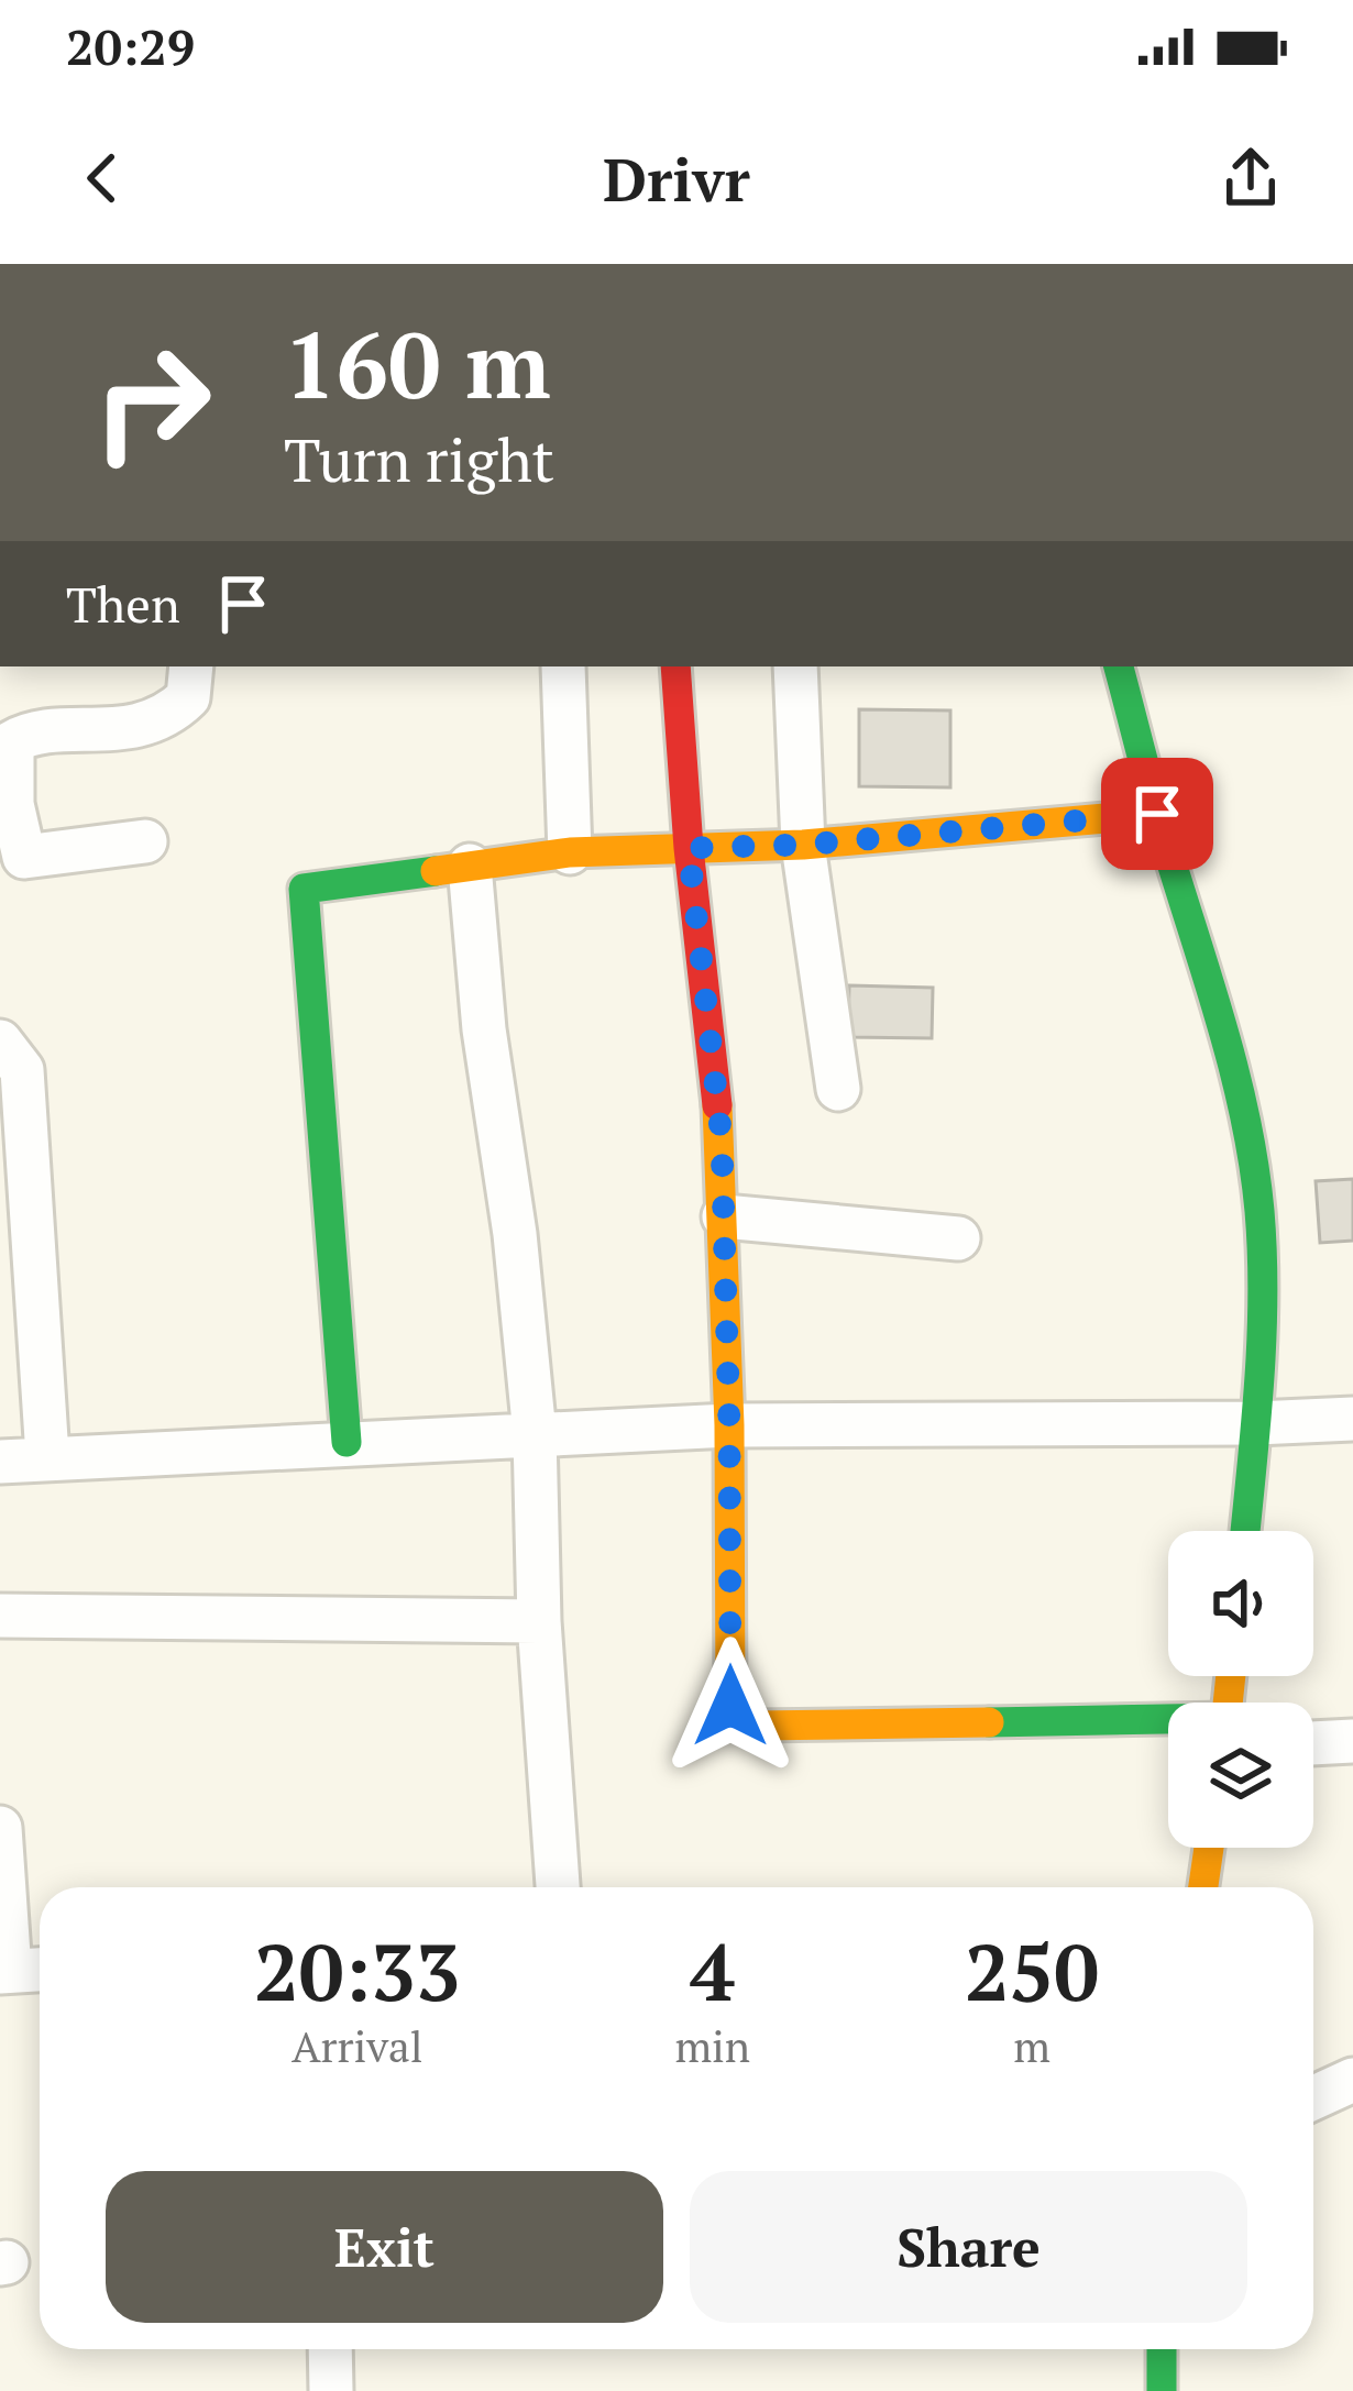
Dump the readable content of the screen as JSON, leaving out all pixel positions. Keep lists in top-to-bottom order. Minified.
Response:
{"page":{"status":"20:29","header":"Drivr","turn":["160 m","Turn right"],"then":"Then","eta":["20:33","Arrival","4","min","250","m"],"buttons":["Exit","Share"]}}
